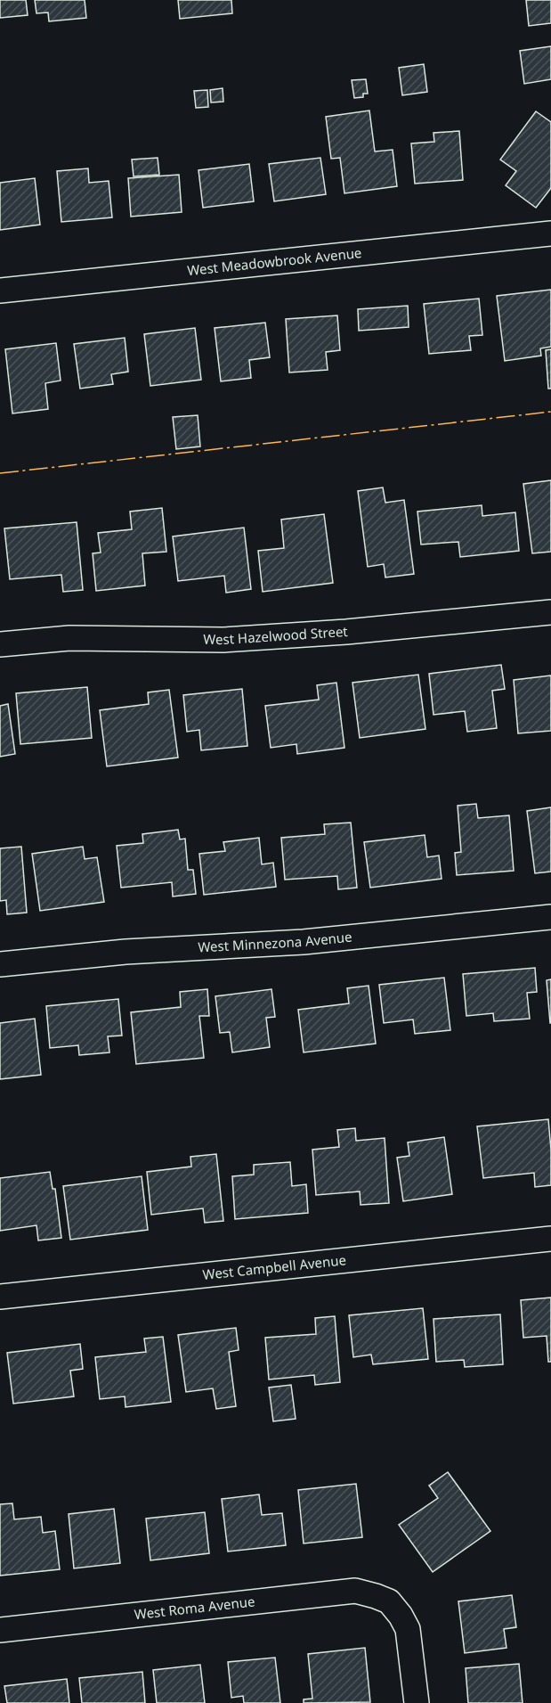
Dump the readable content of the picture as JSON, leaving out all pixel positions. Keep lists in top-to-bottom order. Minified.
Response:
{"streets":{"street":["West Meadowbrook Avenue","West Hazelwood Street","West Minnezona Avenue","West Campbell Avenue","West Roma Avenue"]}}
